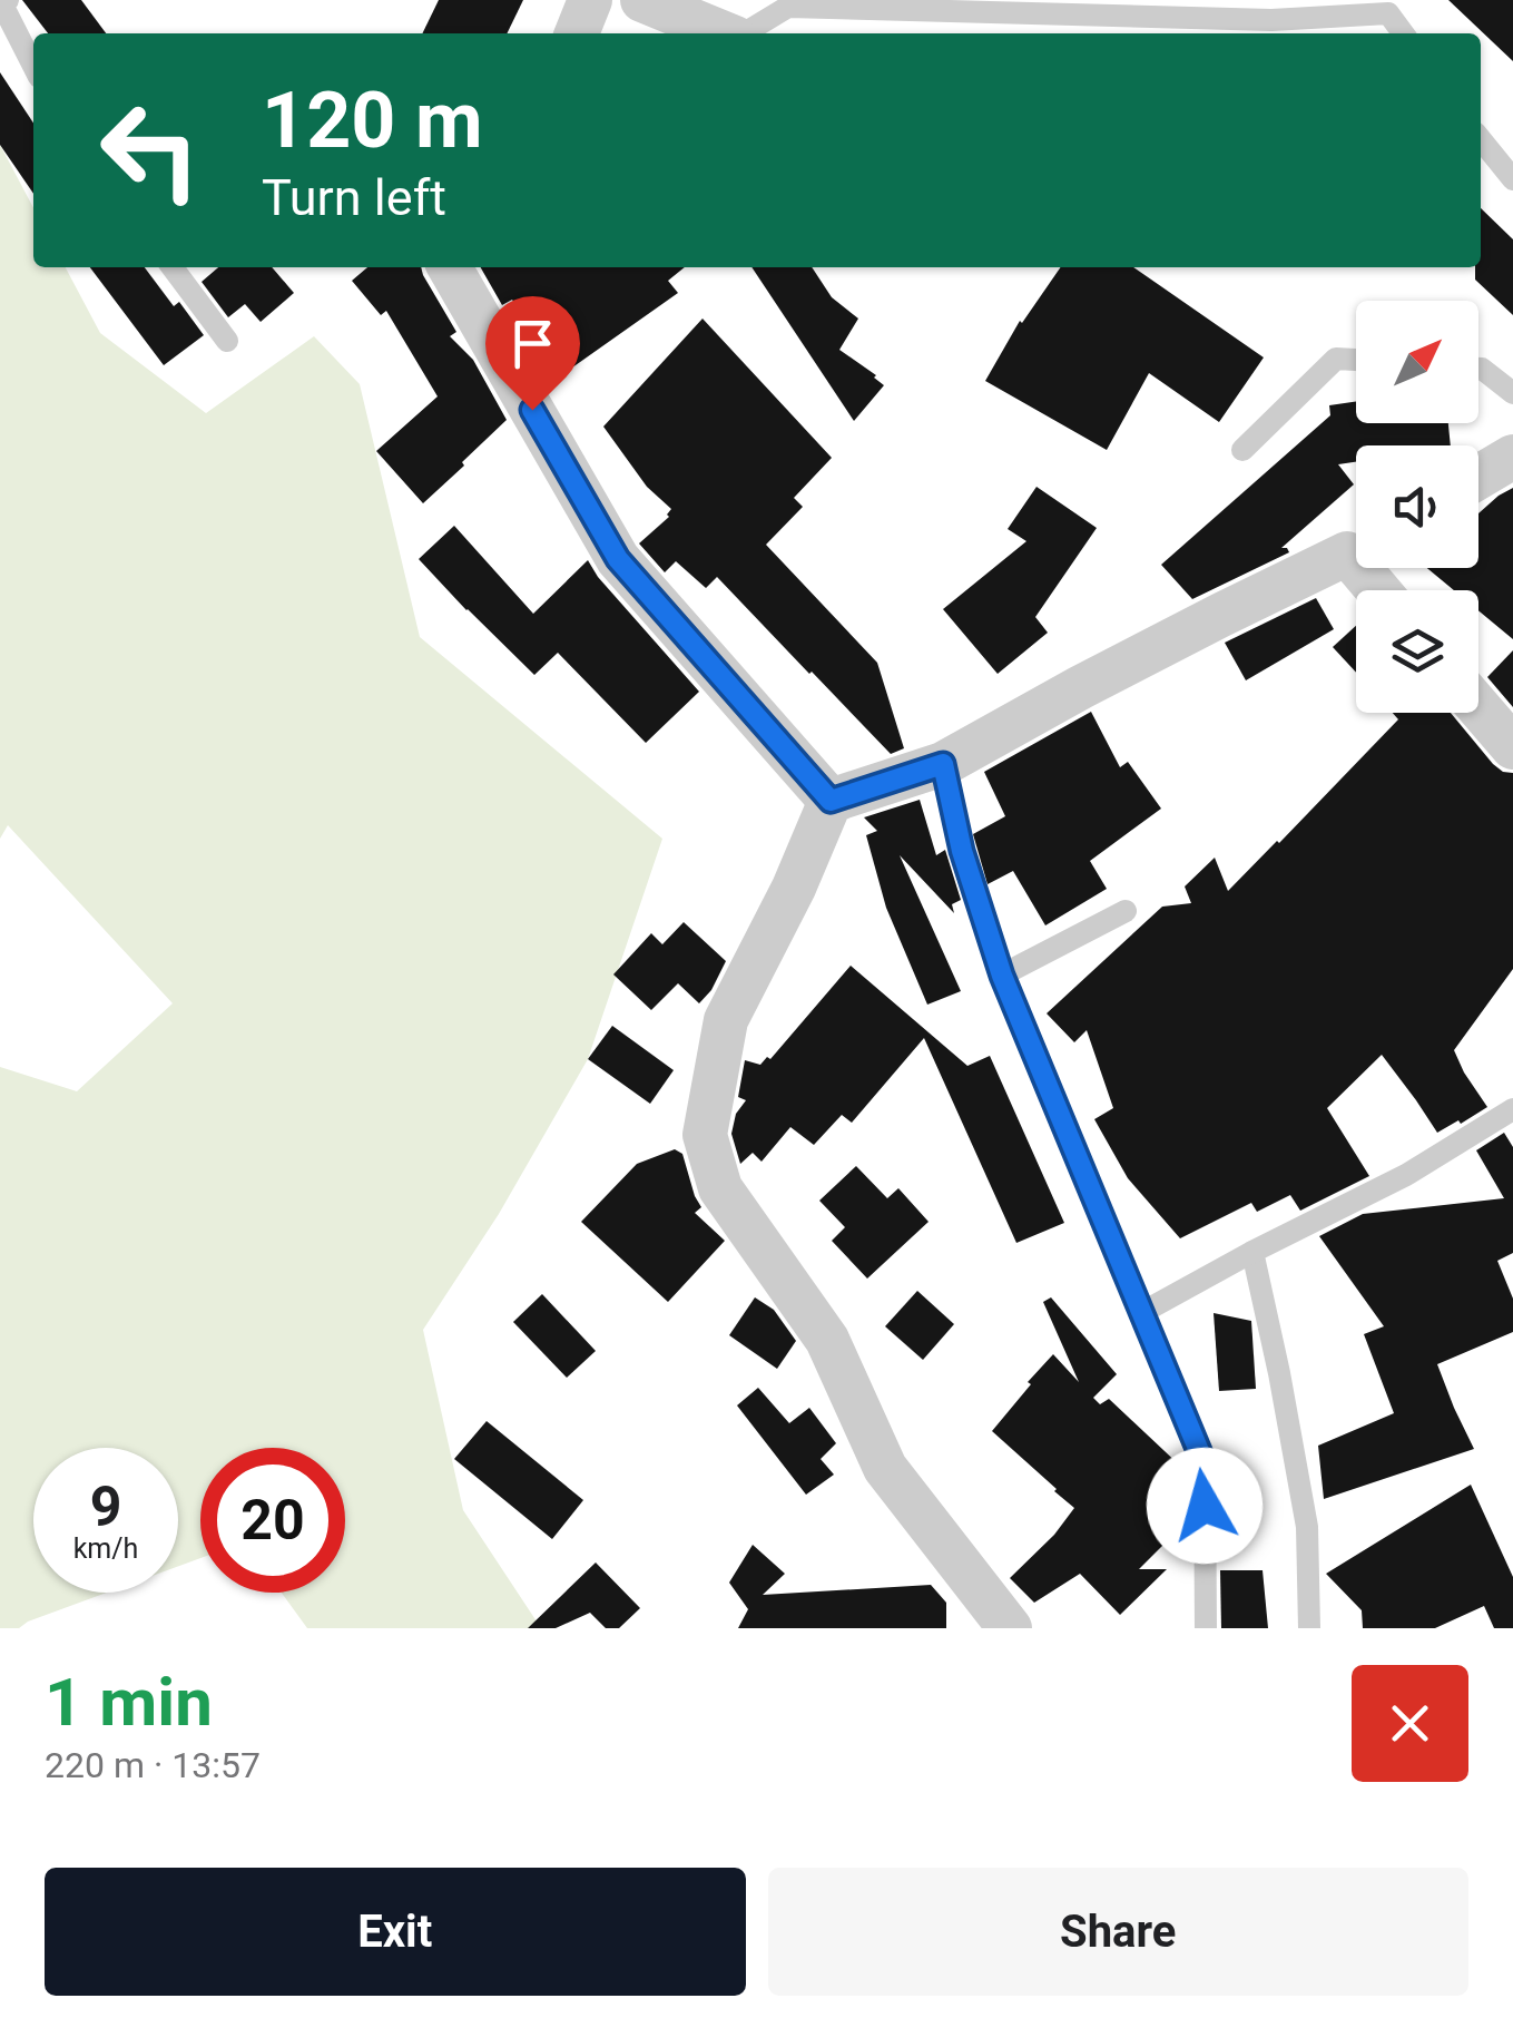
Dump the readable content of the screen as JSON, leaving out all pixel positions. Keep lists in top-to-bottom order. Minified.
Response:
{"north":"top right","page":{"turn":["120 m","Turn left"],"speed":"9 km/h","limit":"20","heading":["1 min","220 m · 13:57"],"buttons":["Exit","Share"]}}
